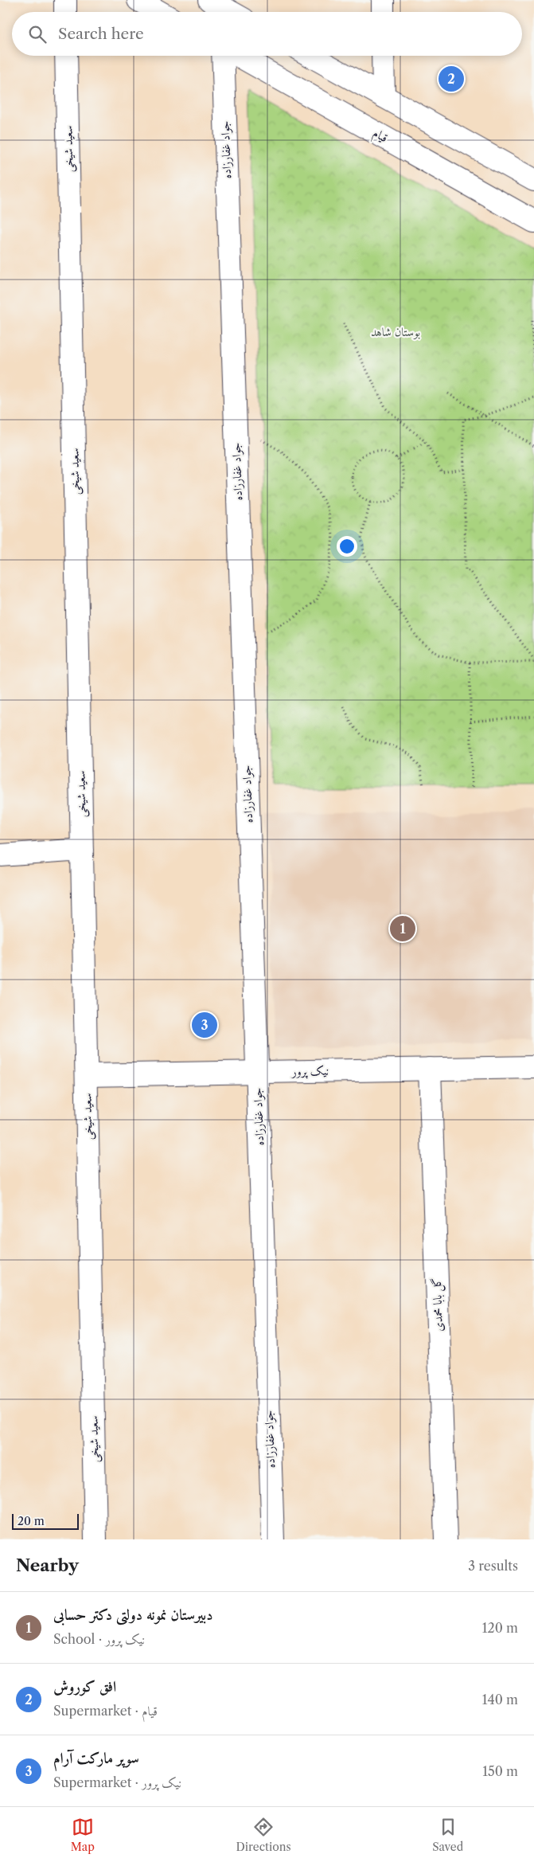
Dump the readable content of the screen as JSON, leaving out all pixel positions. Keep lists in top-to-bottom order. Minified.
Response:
{"streets":{"street":["قیام","سعید شیخی","جواد غفارزاده","نیک پرور","گل بابا محمدی"]},"crossings":[["سعید شیخی","نیک پرور"],["جواد غفارزاده","نیک پرور"],["نیک پرور","گل بابا محمدی"]],"parks":["بوستان شاهد"],"scale_bar":"20 m","page":{"search":"Search here","pins":["2","1","3"],"scale":"20 m","heading":["Nearby","3 results"],"list":[{"mark":"1","name":"دبیرستان نمونه دولتی دکتر حسابی","note":"School · نیک پرور","value":"120 m"},{"mark":"2","name":"افق کوروش","note":"Supermarket · قیام","value":"140 m"},{"mark":"3","name":"سوپر مارکت آرام","note":"Supermarket · نیک پرور","value":"150 m"}],"nav":["Map","Directions","Saved"]}}
